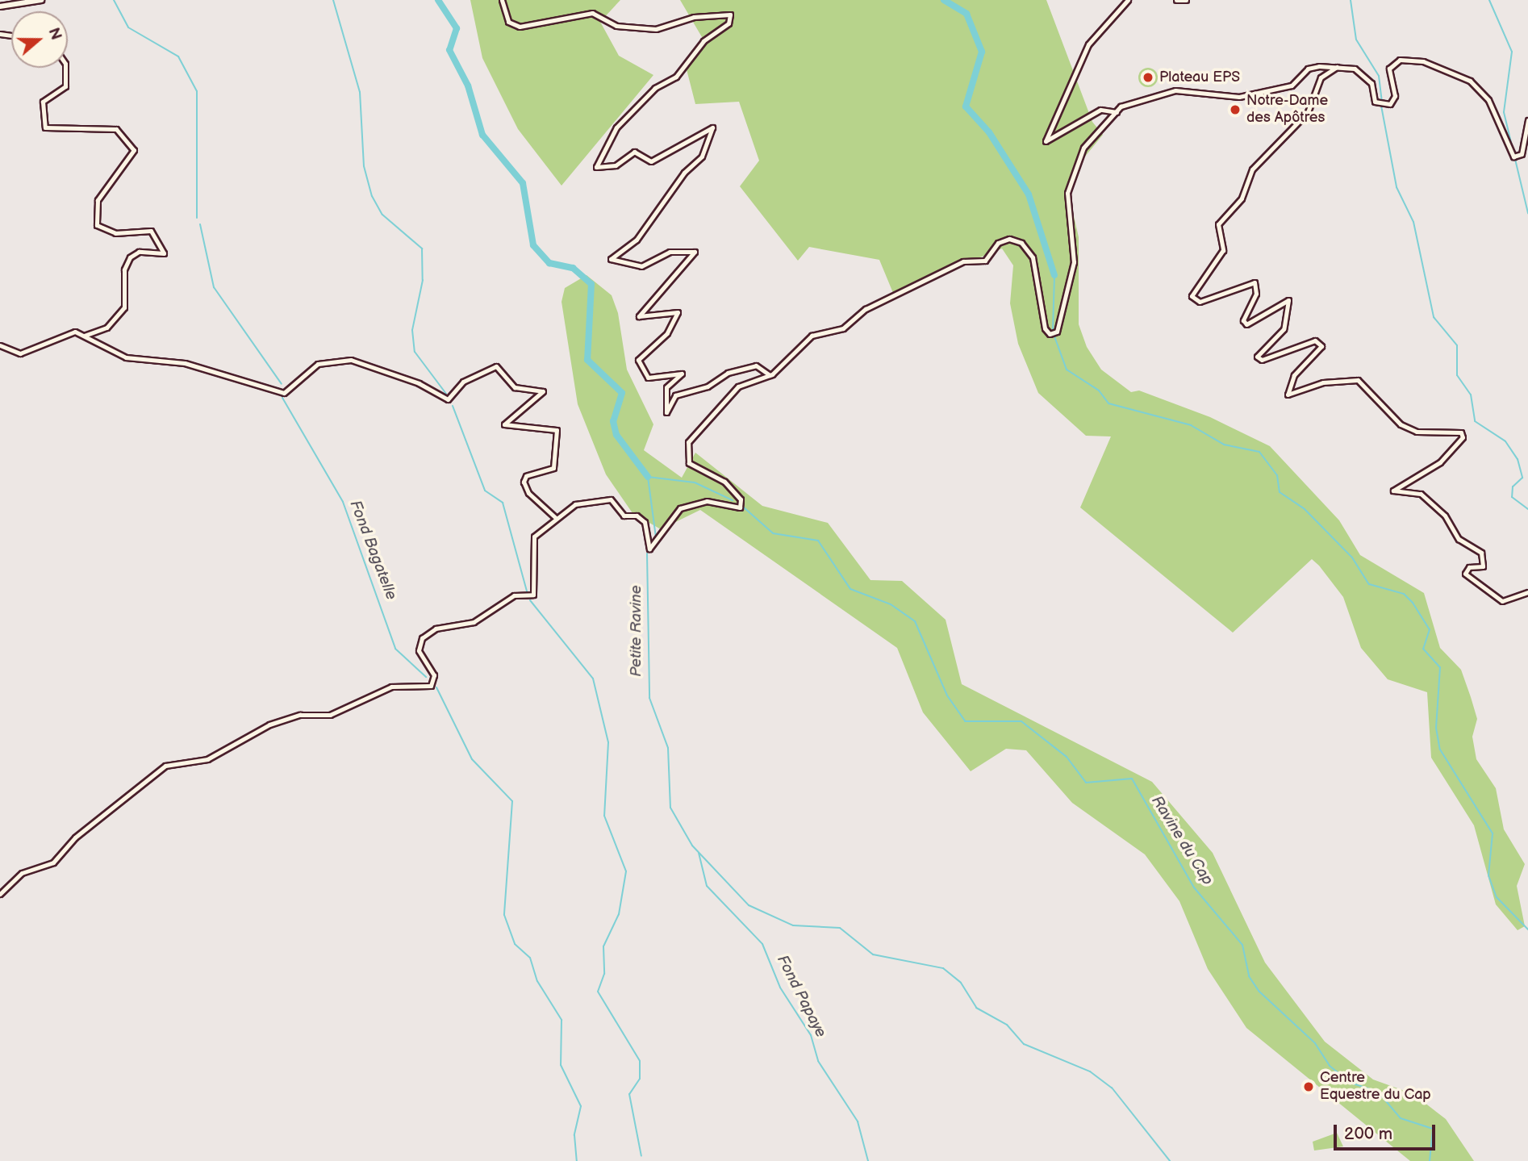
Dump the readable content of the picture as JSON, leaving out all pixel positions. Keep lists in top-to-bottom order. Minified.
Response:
{"water":["Fond Bagatelle","Petite Ravine","Ravine du Cap","Fond Papaye"],"places":["Plateau EPS","Notre-Dame des Apôtres","Centre Equestre du Cap"],"scale_bar":"200 m","north":"right"}
